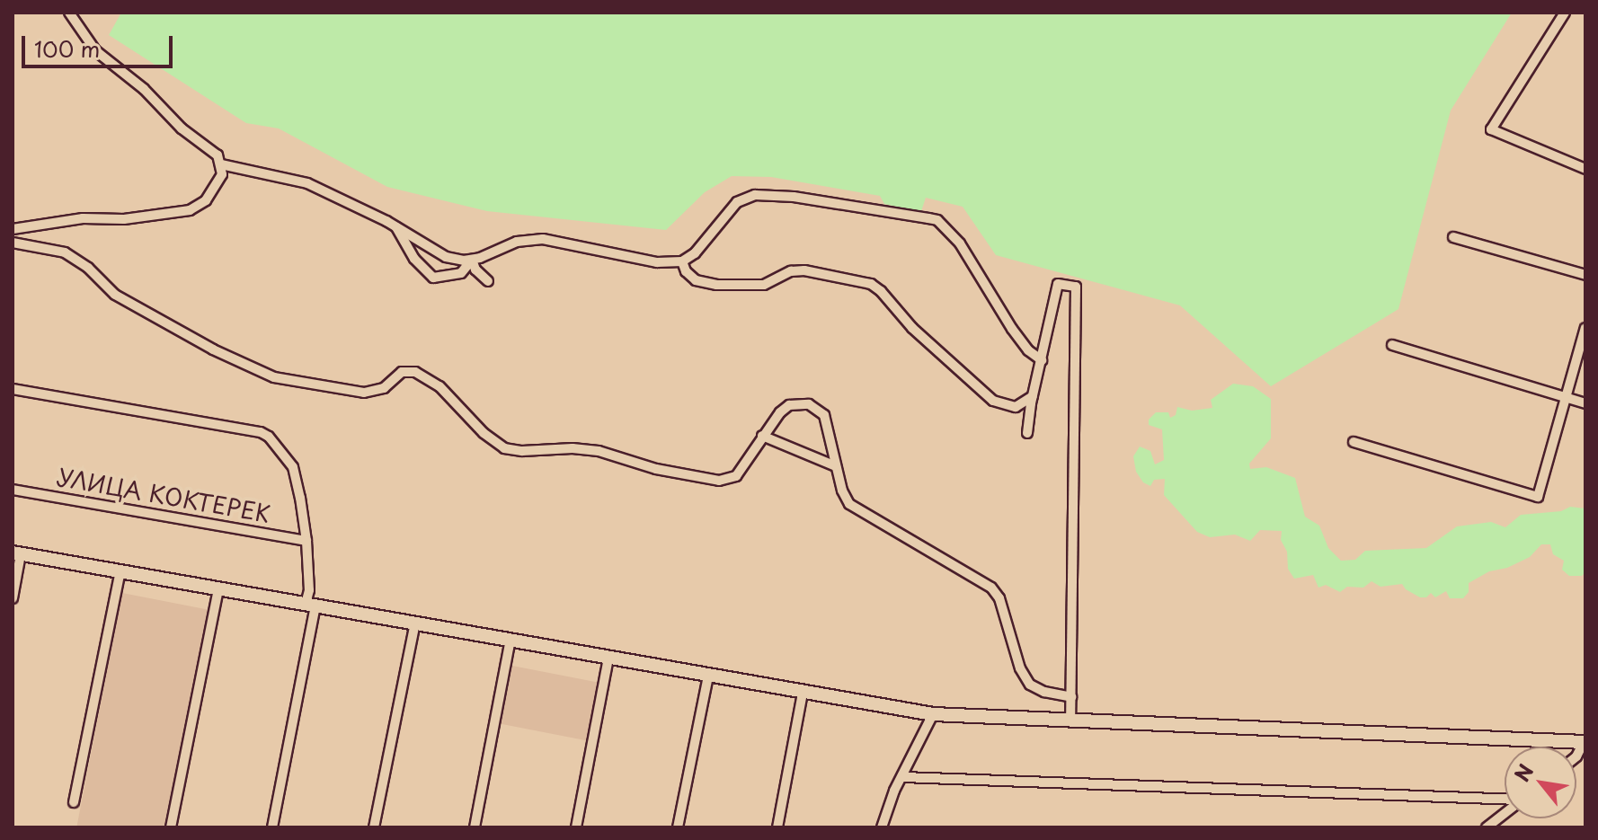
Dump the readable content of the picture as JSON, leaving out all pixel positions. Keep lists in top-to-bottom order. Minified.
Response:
{"streets":{"street":["УЛИЦА КОКТЕРЕК"]},"scale_bar":"100 m","north":"top left"}
